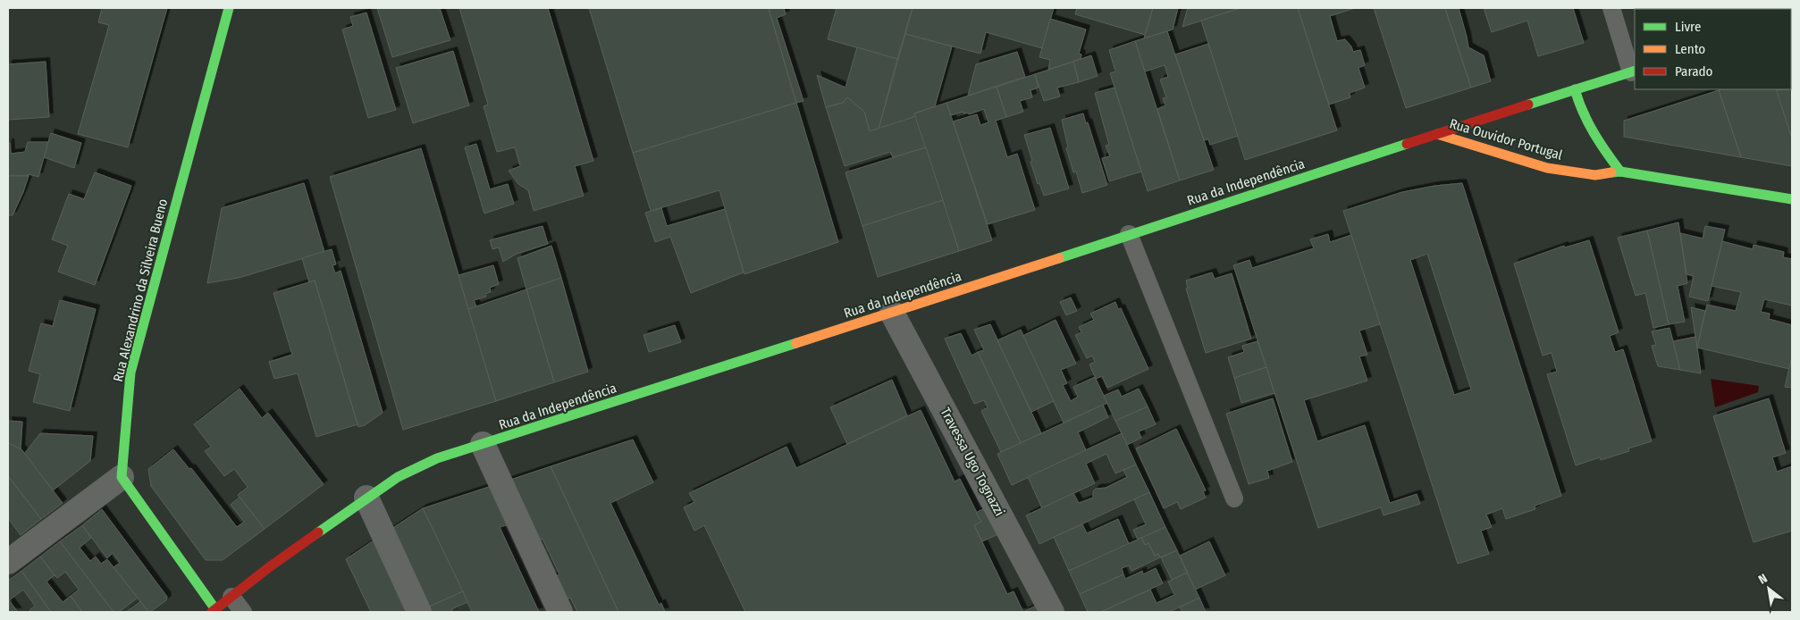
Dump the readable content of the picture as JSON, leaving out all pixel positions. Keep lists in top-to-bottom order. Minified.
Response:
{"streets":{"main road":["Rua Ouvidor Portugal","Rua da Independência","Rua Alexandrino da Silveira Bueno"],"street":["Travessa Ugo Tognazzi"]},"crossings":[["Rua Ouvidor Portugal","Rua da Independência"],["Rua da Independência","Travessa Ugo Tognazzi"]],"legend":["Livre","Lento","Parado"],"north":"top left"}
